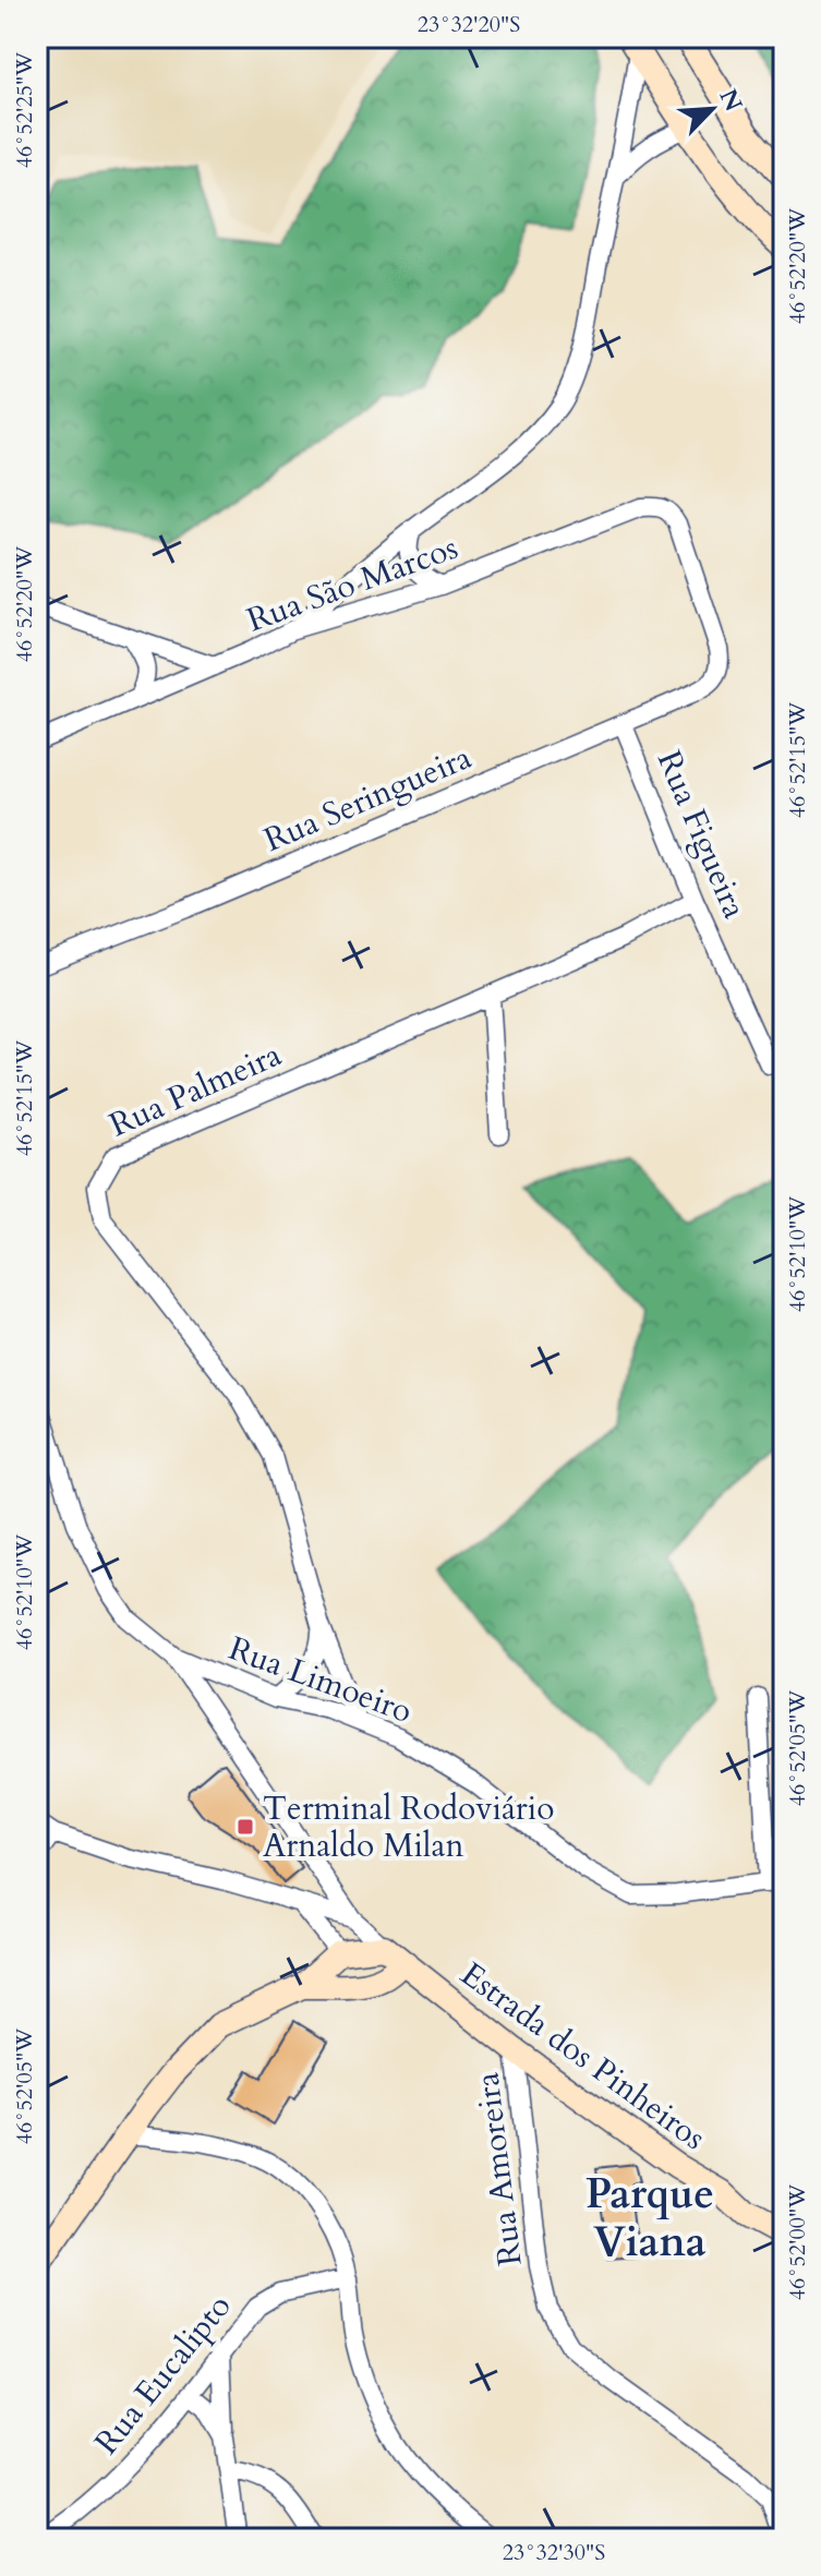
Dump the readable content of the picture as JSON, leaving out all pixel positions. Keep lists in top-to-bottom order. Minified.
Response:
{"streets":{"main road":["Estrada dos Pinheiros"],"street":["Rua São Marcos","Rua Seringueira","Rua Figueira","Rua Palmeira","Rua Limoeiro","Rua Amoreira","Rua Eucalipto"]},"crossings":[["Rua São Marcos","Rua Seringueira"],["Rua Seringueira","Rua Figueira"],["Rua Figueira","Rua Palmeira"],["Rua Palmeira","Rua Limoeiro"],["Estrada dos Pinheiros","Rua Amoreira"]],"districts":["Parque Viana"],"places":{"transit":["Terminal Rodoviário Arnaldo Milan"]},"north":"top right","coordinates":["23°32'20\"S","46°52'25\"W","46°52'20\"W","46°52'15\"W","46°52'10\"W","46°52'05\"W","46°52'00\"W","23°32'30\"S"]}
